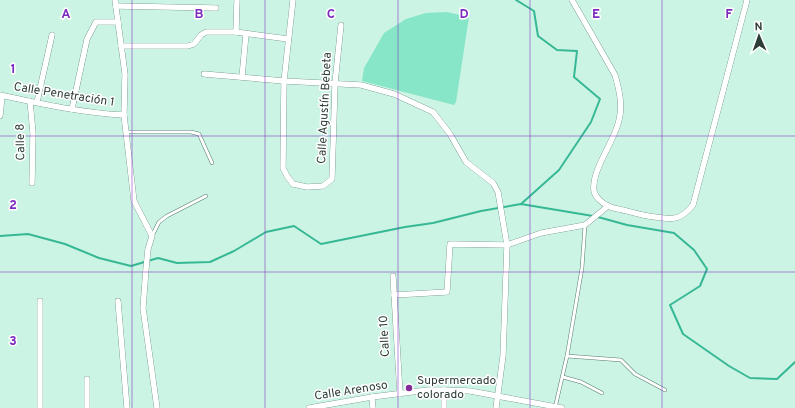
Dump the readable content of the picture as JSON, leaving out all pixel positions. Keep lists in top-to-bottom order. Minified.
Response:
{"streets":{"street":["Calle Penetración 1","Calle Agustín Bebeta","Calle 8","Calle 10","Calle Arenoso"]},"crossings":[["Calle Penetración 1","Calle 8"],["Calle 10","Calle Arenoso"]],"places":["Supermercado colorado"],"north":"top","grid":{"columns":["A","B","C","D","E","F"],"rows":["1","2","3"]}}
